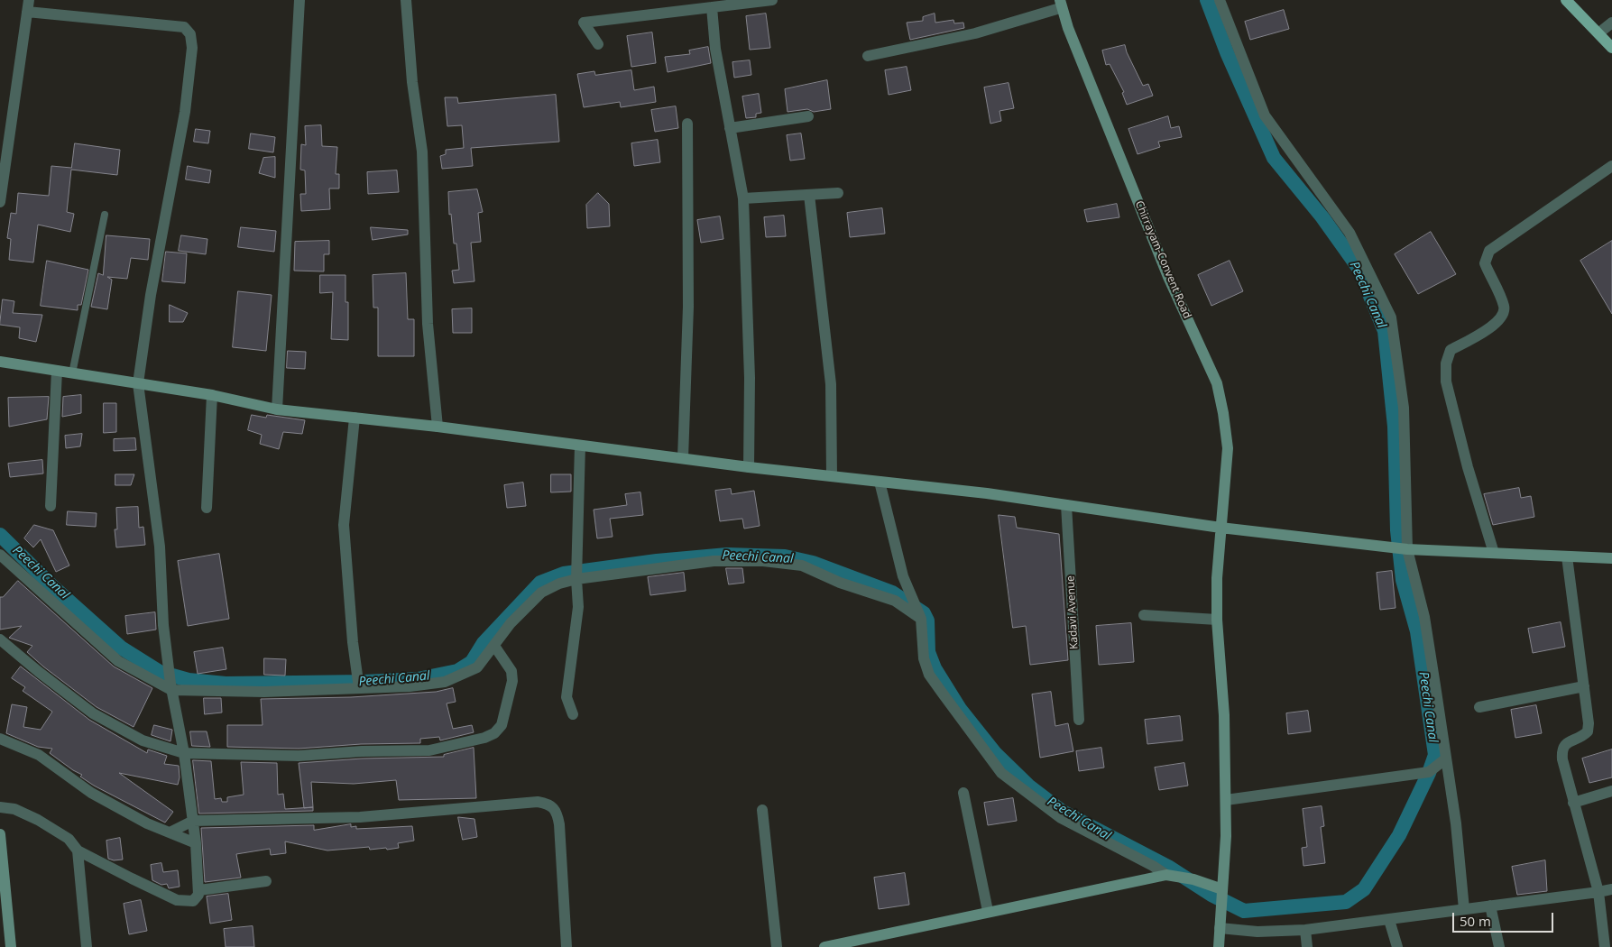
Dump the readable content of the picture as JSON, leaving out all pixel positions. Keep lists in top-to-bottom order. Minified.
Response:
{"streets":{"main road":["Chirrayam-Convent Road"],"street":["Kadavi Avenue"]},"water":["Peechi Canal"],"scale_bar":"50 m"}
